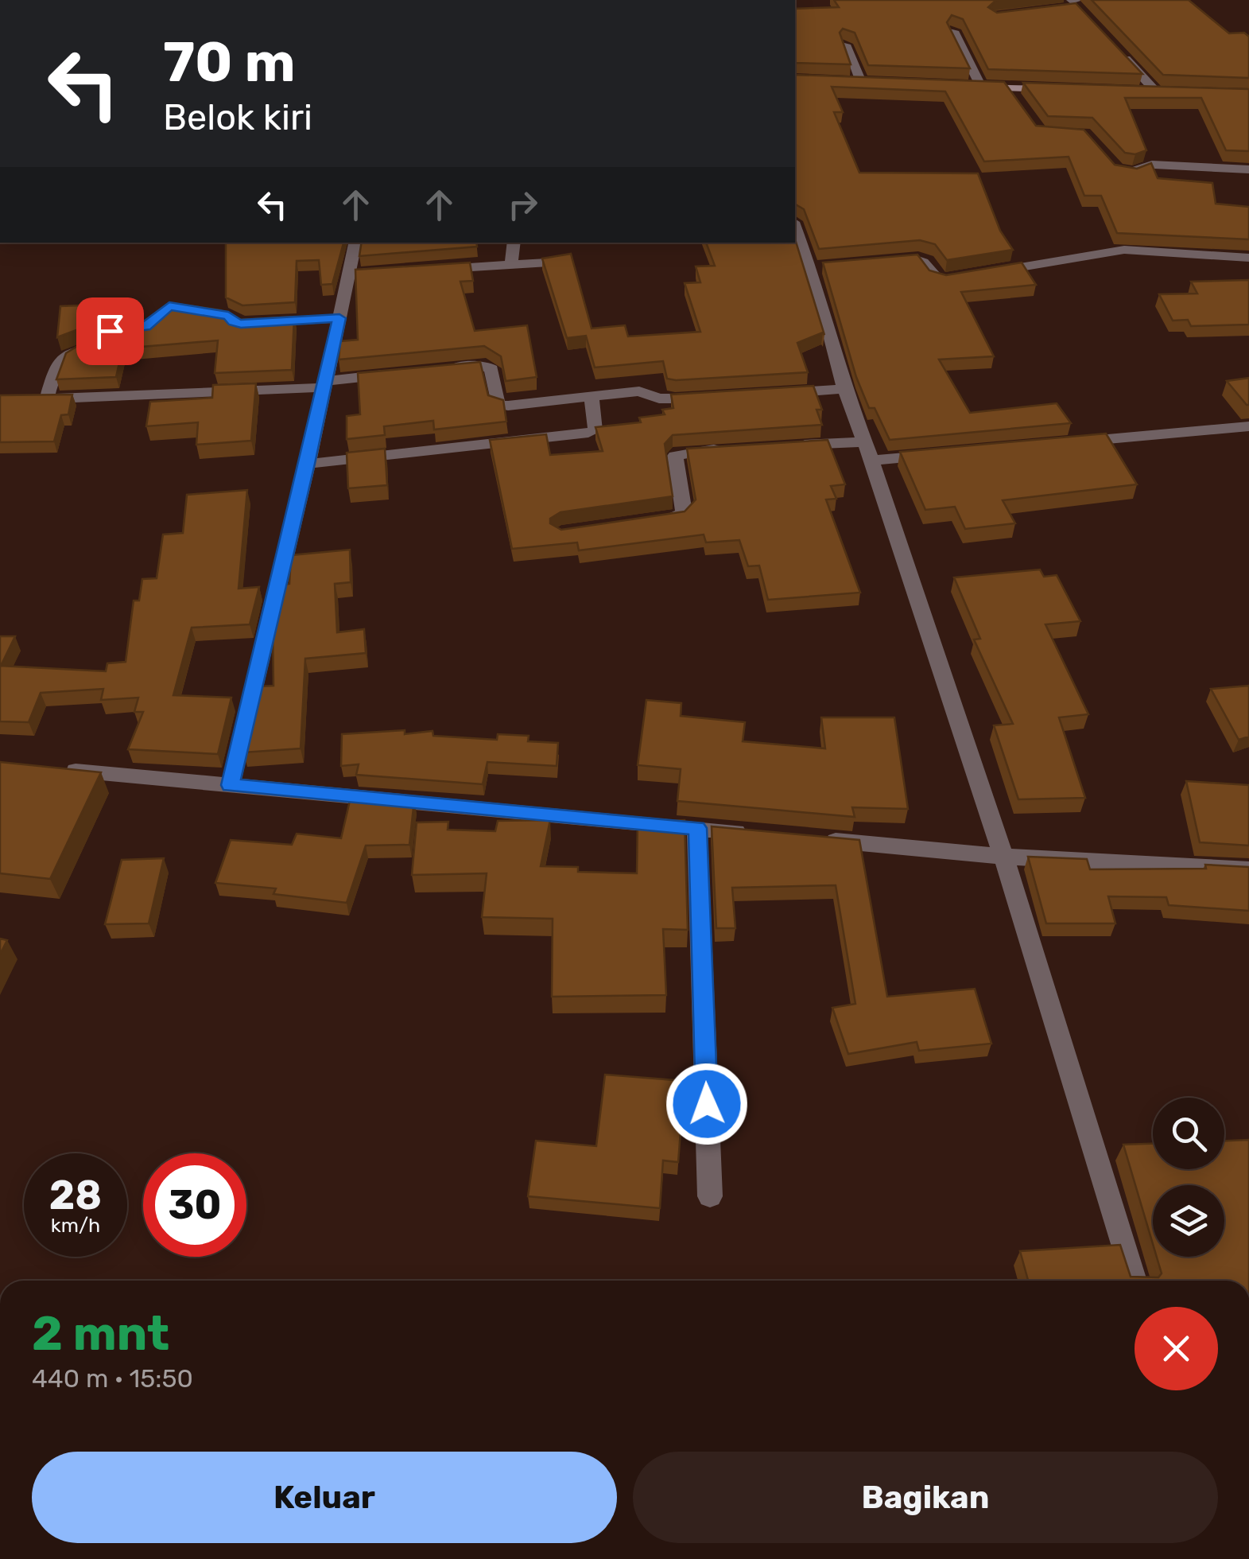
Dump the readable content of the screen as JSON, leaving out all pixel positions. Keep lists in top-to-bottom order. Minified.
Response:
{"page":{"turn":["70 m","Belok kiri"],"speed":"28 km/h","limit":"30","heading":["2 mnt","440 m · 15:50"],"buttons":["Keluar","Bagikan"]}}
